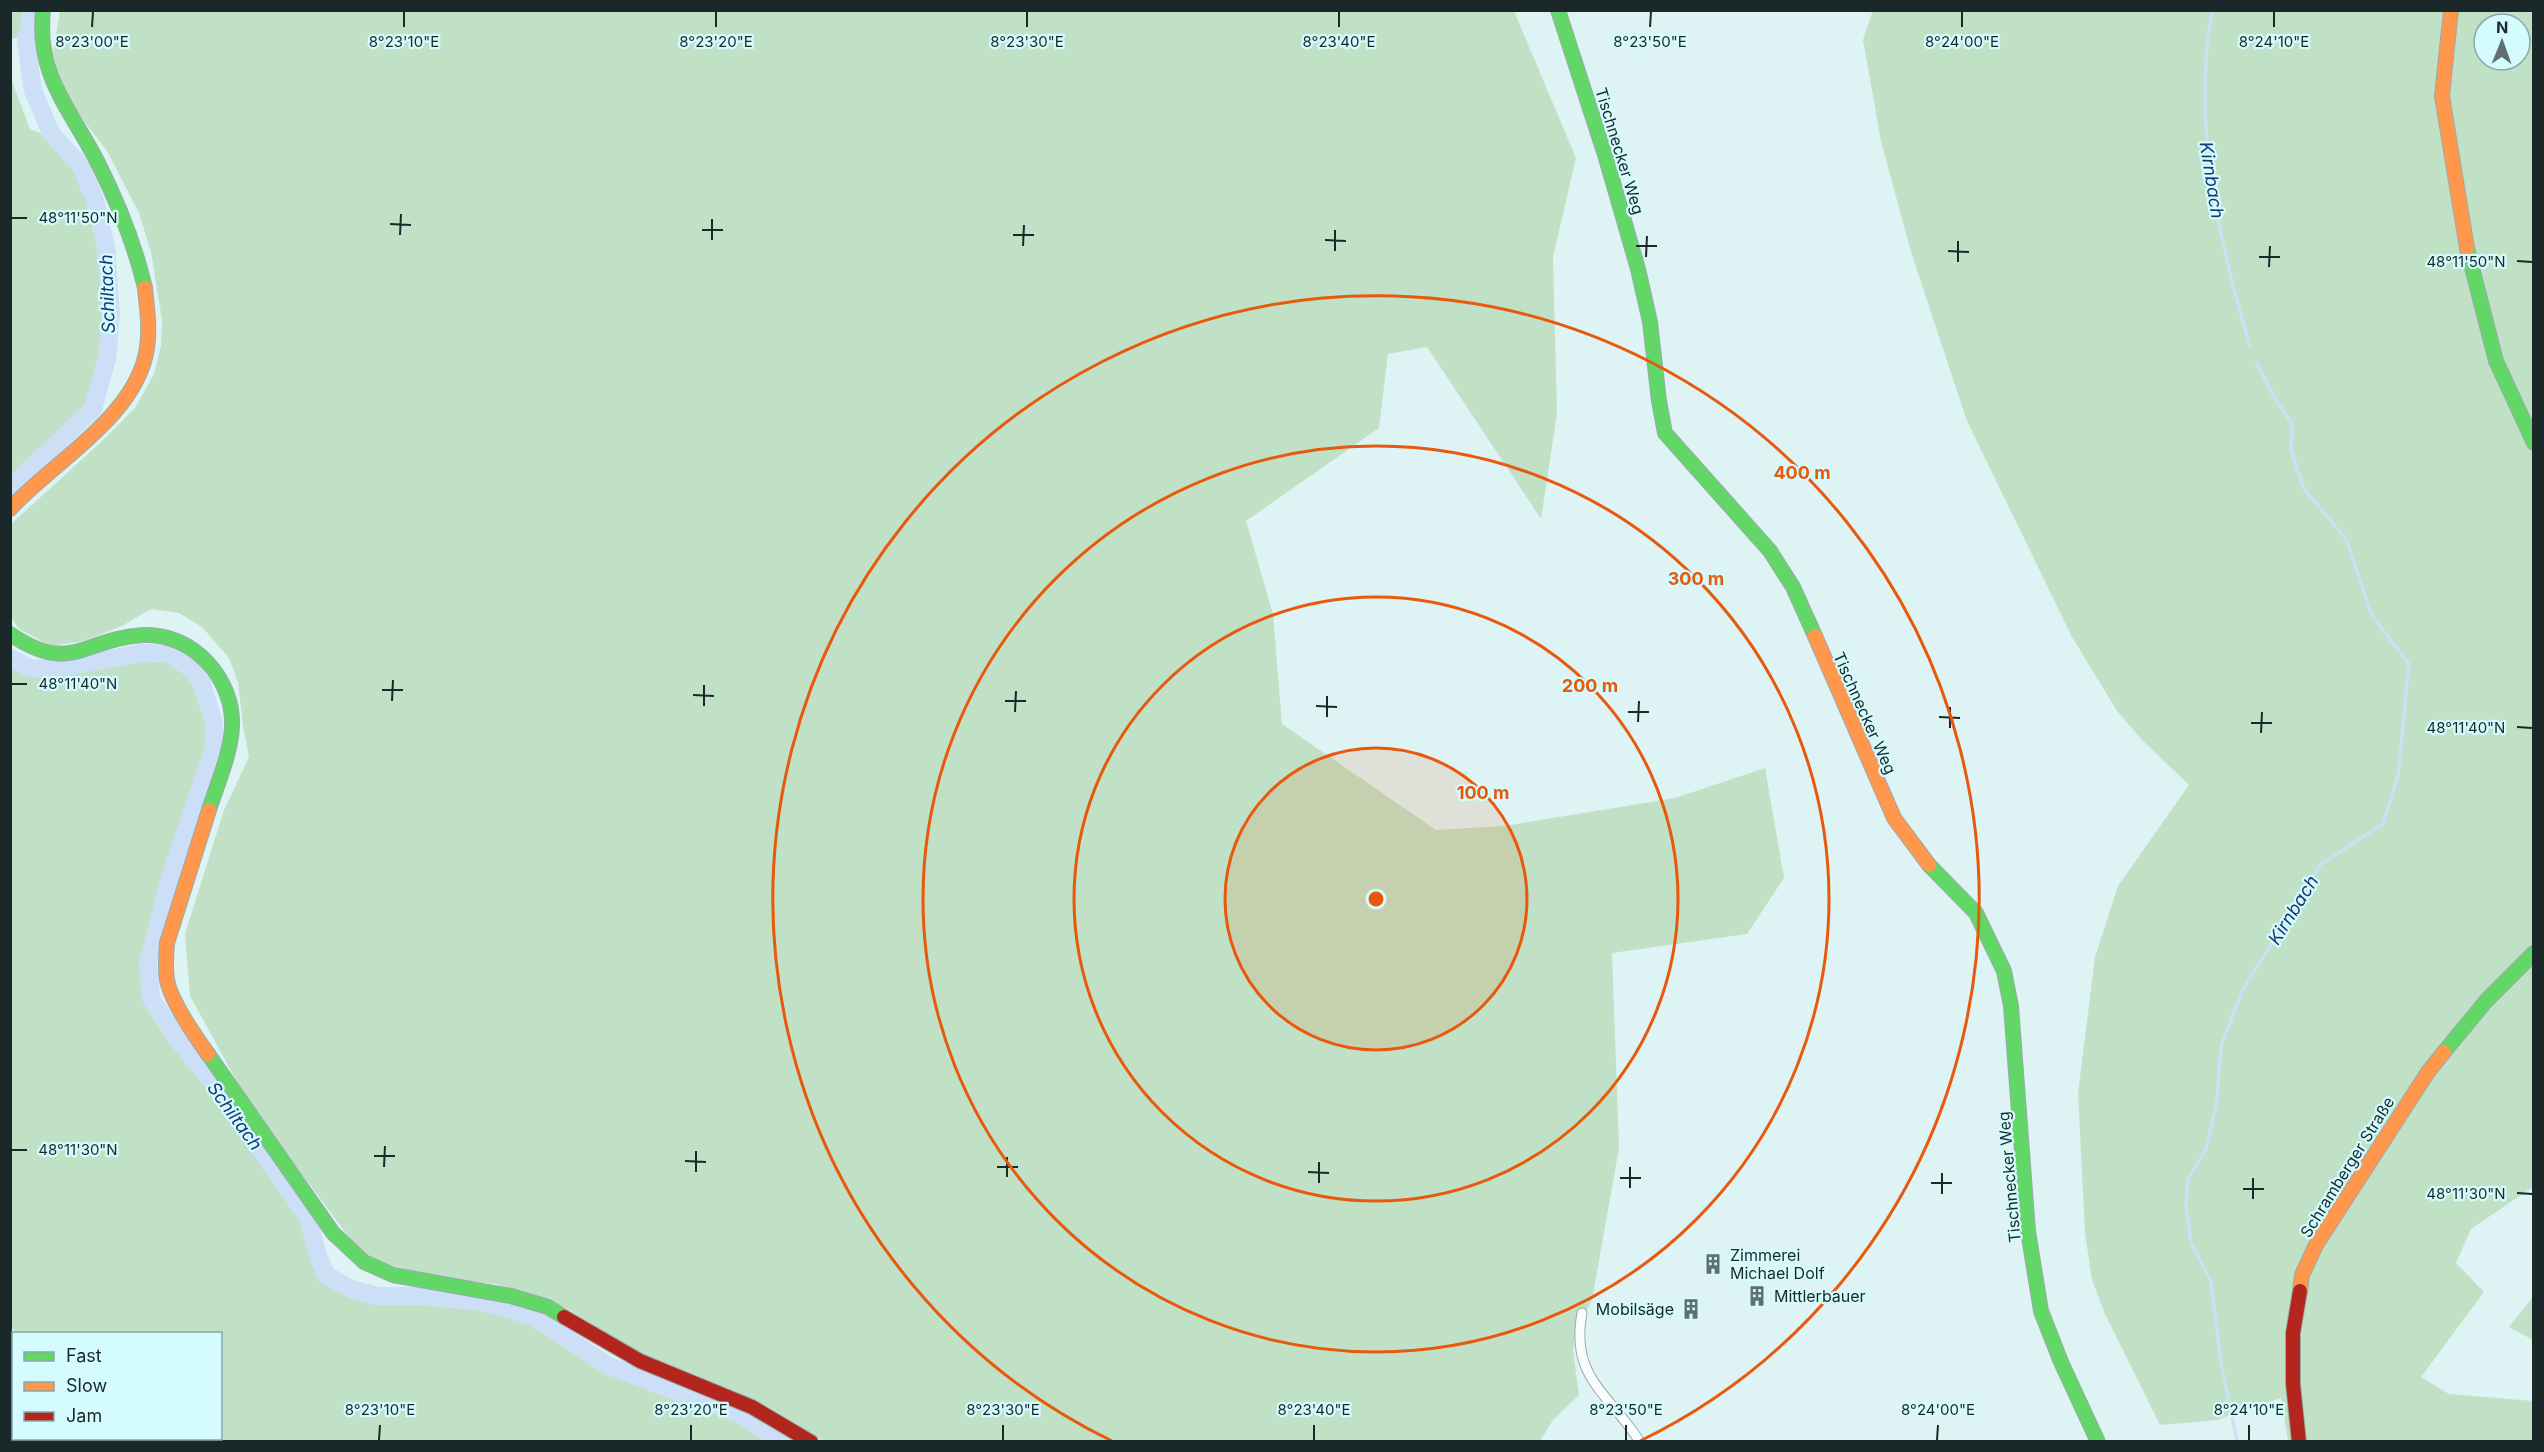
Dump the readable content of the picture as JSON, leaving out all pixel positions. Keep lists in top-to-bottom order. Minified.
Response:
{"streets":{"main road":["Tischnecker Weg","Schramberger Straße"]},"water":["Kirnbach","Schiltach"],"places":{"building":["Zimmerei Michael Dolf","Mittlerbauer","Mobilsäge"]},"legend":["Fast","Slow","Jam"],"north":"top","coordinates":["8°23'00\"E","8°23'10\"E","8°23'20\"E","8°23'30\"E","8°23'40\"E","8°23'50\"E","8°24'00\"E","8°24'10\"E","48°11'50\"N","48°11'40\"N","48°11'30\"N"],"rings":["400 m","300 m","200 m","100 m"]}
